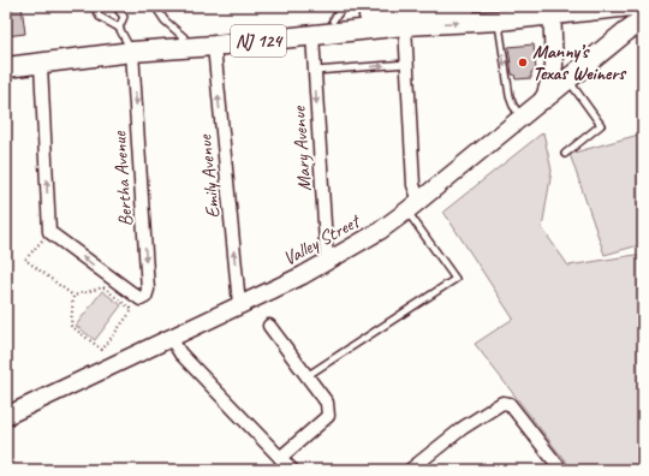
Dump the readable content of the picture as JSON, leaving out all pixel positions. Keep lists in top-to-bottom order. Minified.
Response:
{"streets":{"main road":["NJ 124","Valley Street"],"street":["Mary Avenue","Emily Avenue","Bertha Avenue"]},"crossings":[["NJ 124","Mary Avenue"],["NJ 124","Emily Avenue"],["NJ 124","Bertha Avenue"],["Mary Avenue","Valley Street"],["Emily Avenue","Valley Street"]],"one_way":["Emily Avenue"],"places":["Manny’s Texas Weiners"]}
